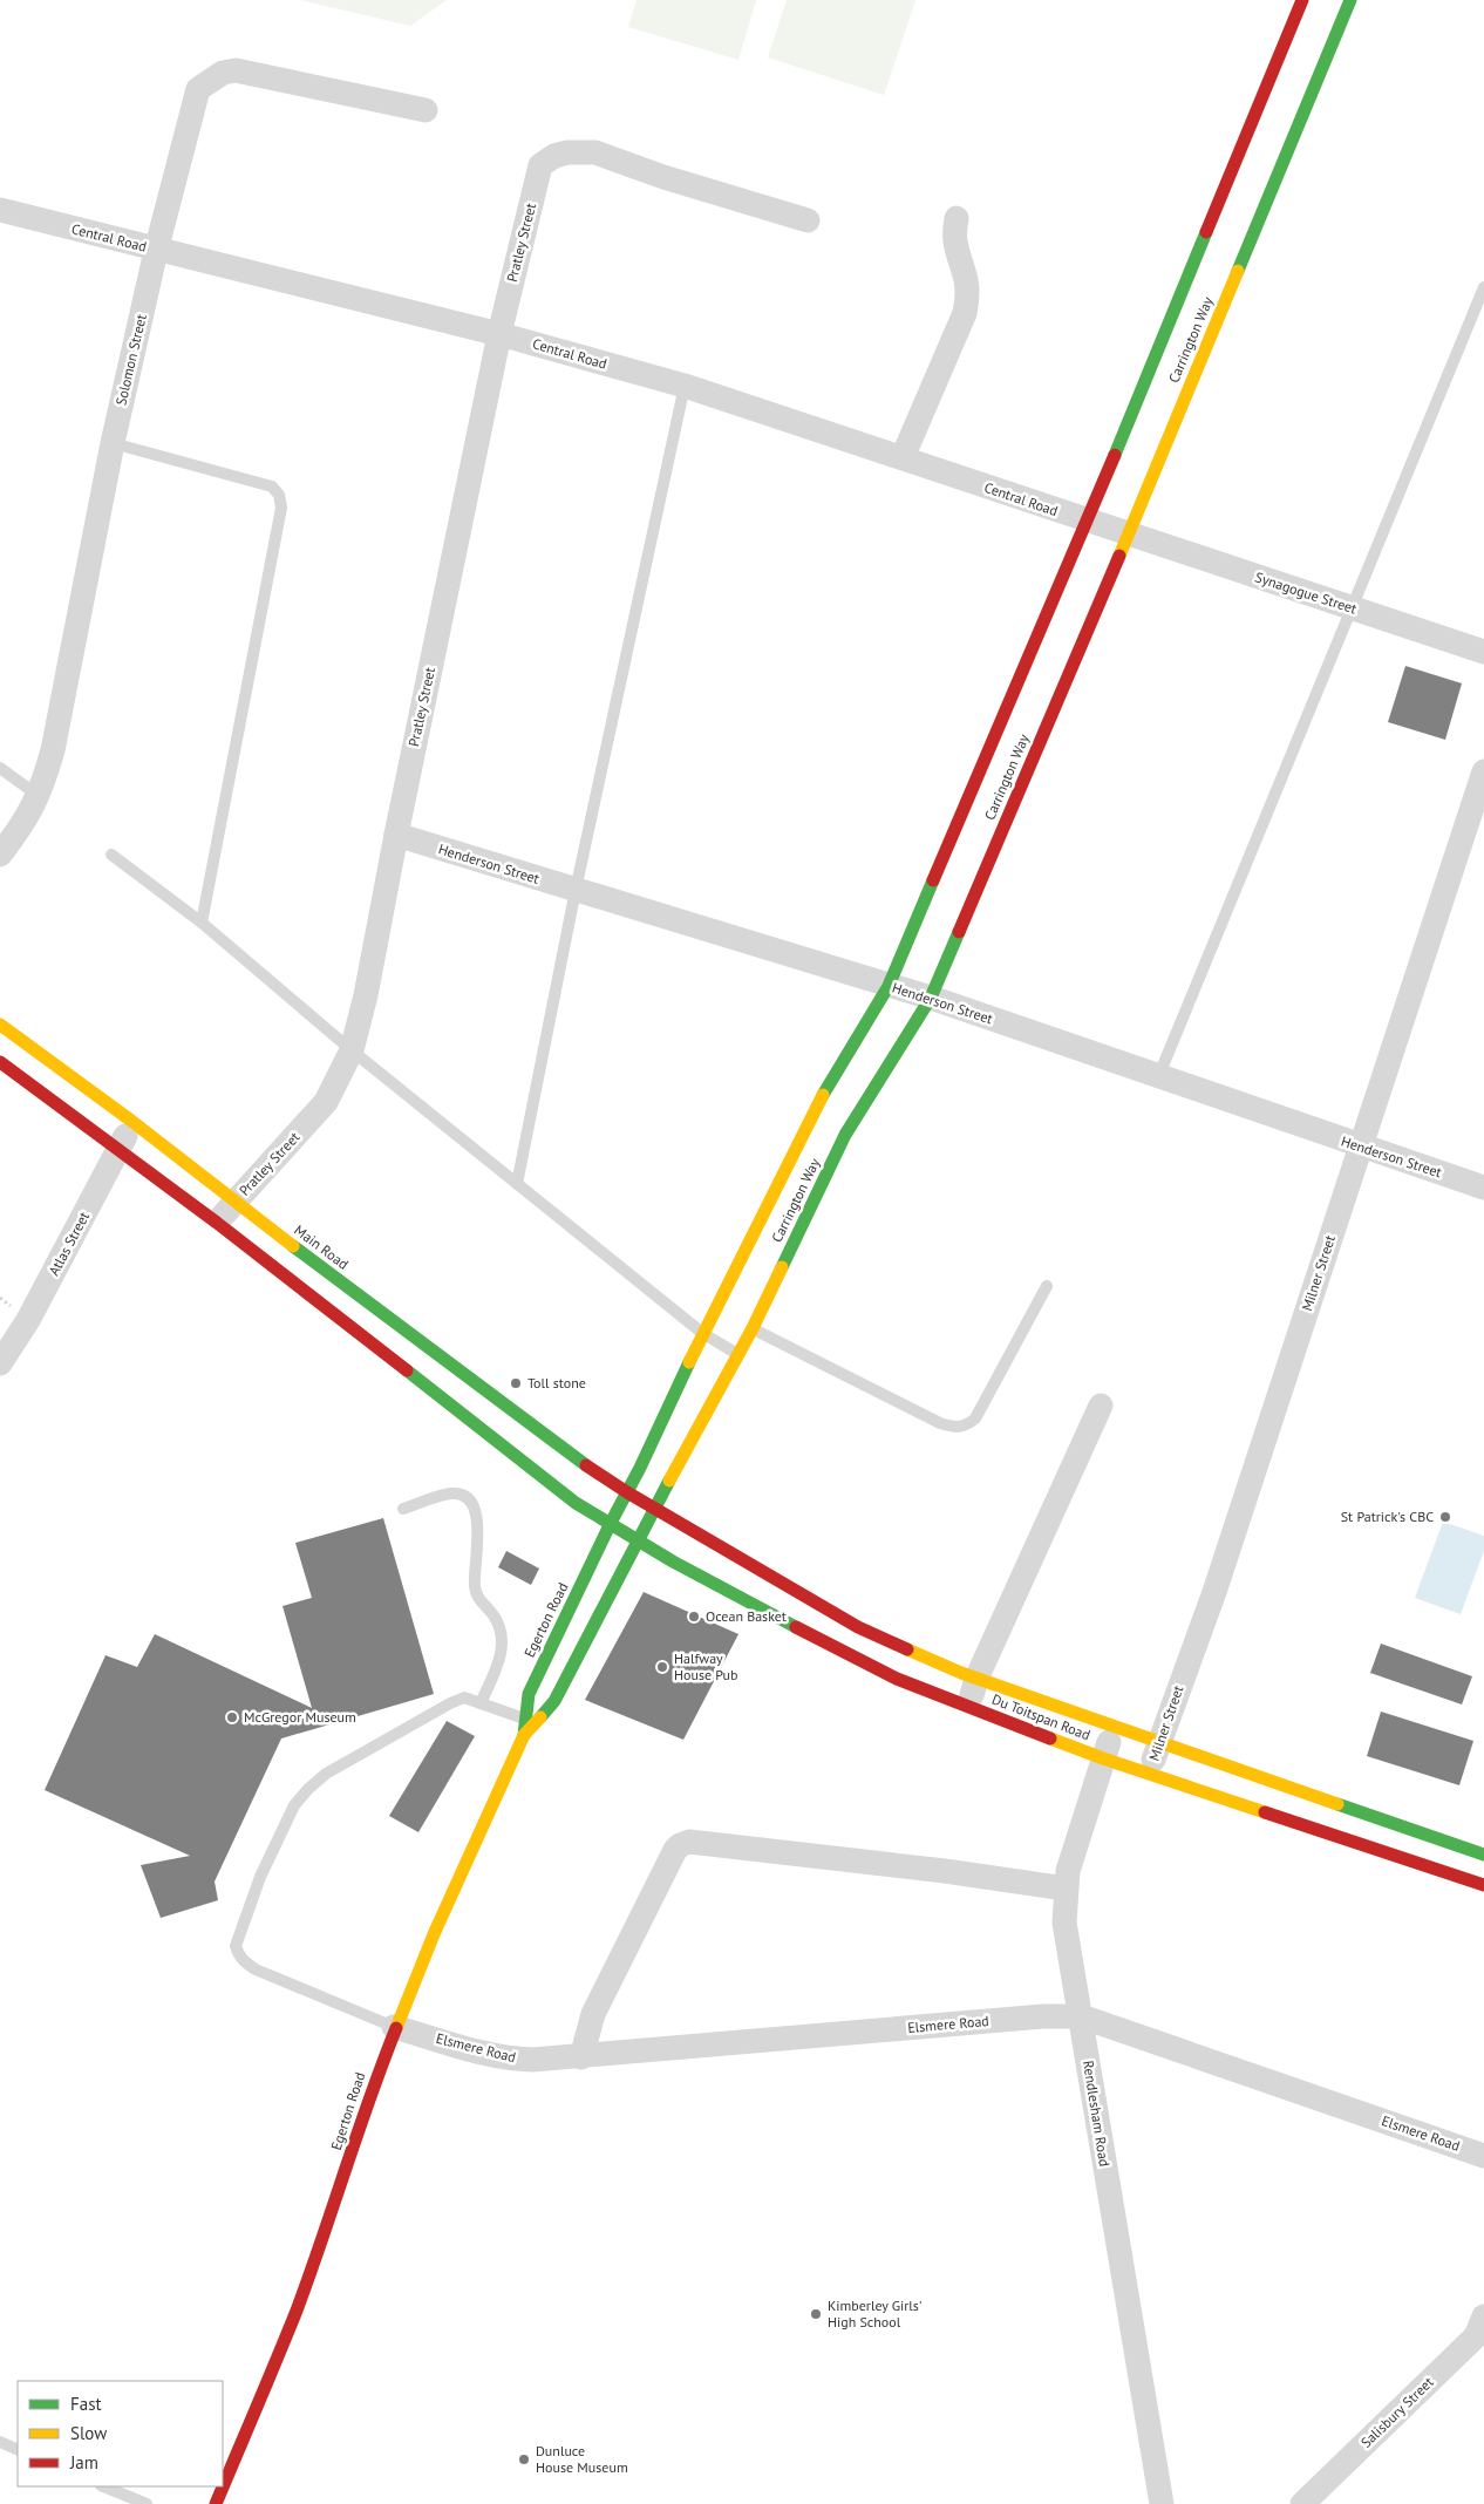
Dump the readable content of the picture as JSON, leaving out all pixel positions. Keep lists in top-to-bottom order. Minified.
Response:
{"streets":{"street":["Central Road","Pratley Street","Carrington Way","Solomon Street","Synagogue Street","Henderson Street","Atlas Street","Main Road","Milner Street","Egerton Road","Du Toitspan Road","Elsmere Road","Rendlesham Road","Salisbury Street"]},"crossings":[["Central Road","Pratley Street"],["Central Road","Carrington Way"],["Central Road","Solomon Street"],["Central Road","Synagogue Street"],["Pratley Street","Henderson Street"],["Pratley Street","Main Road"],["Carrington Way","Synagogue Street"],["Carrington Way","Henderson Street"],["Carrington Way","Main Road"],["Carrington Way","Egerton Road"],["Carrington Way","Du Toitspan Road"],["Henderson Street","Milner Street"],["Atlas Street","Main Road"],["Main Road","Du Toitspan Road"],["Milner Street","Du Toitspan Road"],["Egerton Road","Du Toitspan Road"],["Egerton Road","Elsmere Road"],["Du Toitspan Road","Rendlesham Road"],["Elsmere Road","Rendlesham Road"]],"places":["Toll stone","St Patrick's CBC","Ocean Basket","Halfway House Pub","McGregor Museum","Kimberley Girls' High School","Dunluce House Museum"],"legend":["Fast","Slow","Jam"]}
